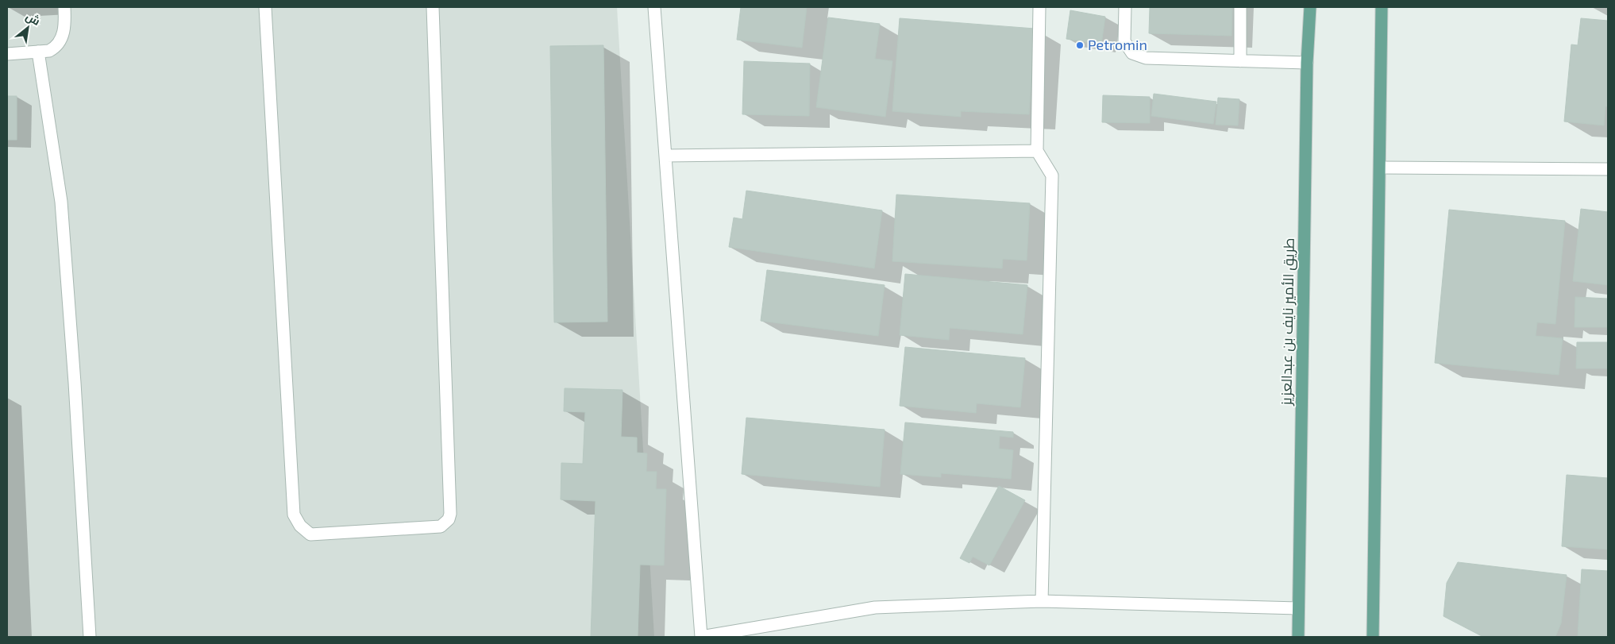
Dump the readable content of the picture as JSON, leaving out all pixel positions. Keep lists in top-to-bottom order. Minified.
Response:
{"streets":{"main road":["طريق الأمير نايف بن عبدالعزيز"]},"places":["Petromin"],"north":"top right"}
